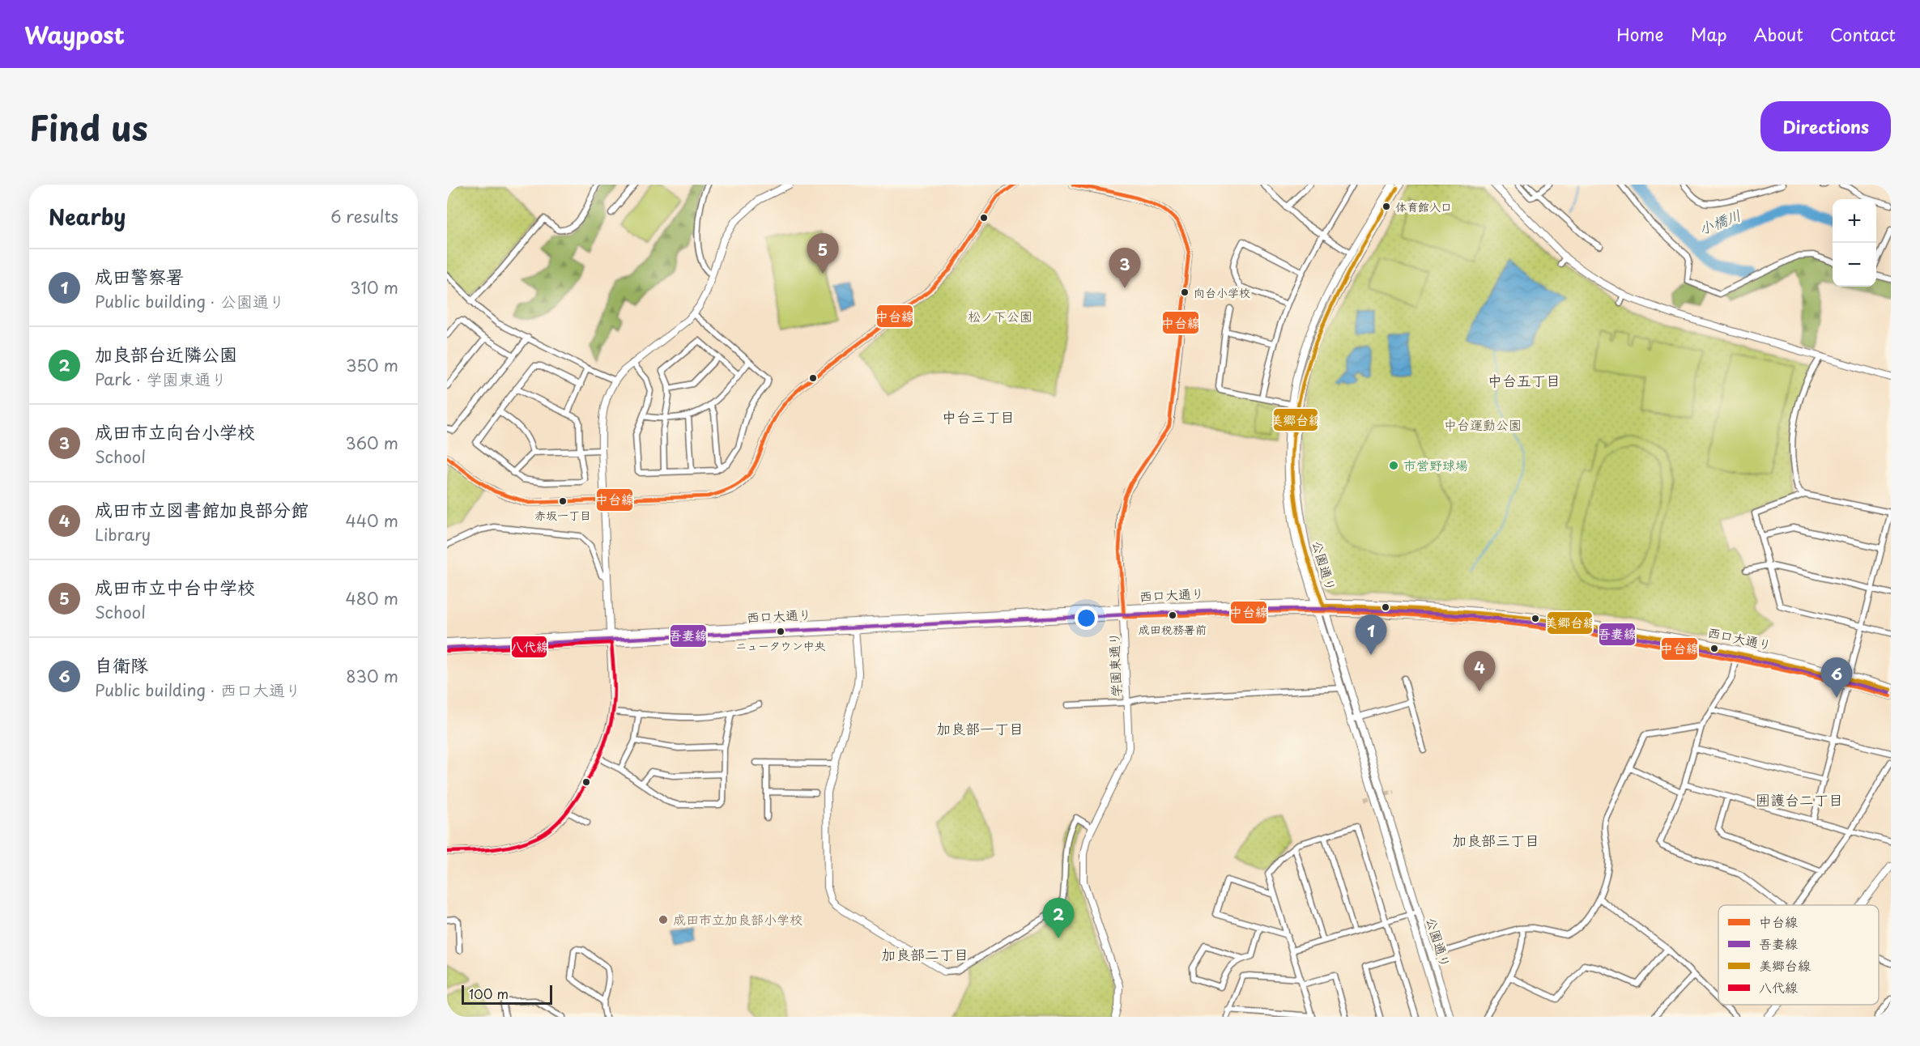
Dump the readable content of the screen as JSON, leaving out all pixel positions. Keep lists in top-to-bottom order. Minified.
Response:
{"streets":{"street":["公園通り","西口大通り","学園東通り"]},"crossings":[["公園通り","西口大通り"],["西口大通り","学園東通り"]],"districts":["中台五丁目","中台三丁目","加良部一丁目","囲護台二丁目","加良部三丁目","加良部二丁目"],"water":["小橋川"],"parks":["松ノ下公園","中台運動公園"],"places":["体育館入口","向台小学校","市営野球場","赤坂一丁目","成田税務署前","ニュータウン中央","成田市立加良部小学校"],"lines":["transit line 中台線","transit line 美郷台線","transit line 吾妻線","transit line 八代線"],"legend":["中台線","吾妻線","美郷台線","八代線"],"scale_bar":"100 m","page":{"header":"Waypost","nav":["Home","Map","About","Contact"],"title":"Find us","buttons":"Directions","heading":["Nearby","6 results"],"map_buttons":["+","−"],"pins":["5","3","1","4","6","2"],"list":[{"mark":"1","name":"成田警察署","note":"Public building · 公園通り","value":"310 m"},{"mark":"2","name":"加良部台近隣公園","note":"Park · 学園東通り","value":"350 m"},{"mark":"3","name":"成田市立向台小学校","note":"School","value":"360 m"},{"mark":"4","name":"成田市立図書館加良部分館","note":"Library","value":"440 m"},{"mark":"5","name":"成田市立中台中学校","note":"School","value":"480 m"},{"mark":"6","name":"自衛隊","note":"Public building · 西口大通り","value":"830 m"}],"scale":"100 m"}}
